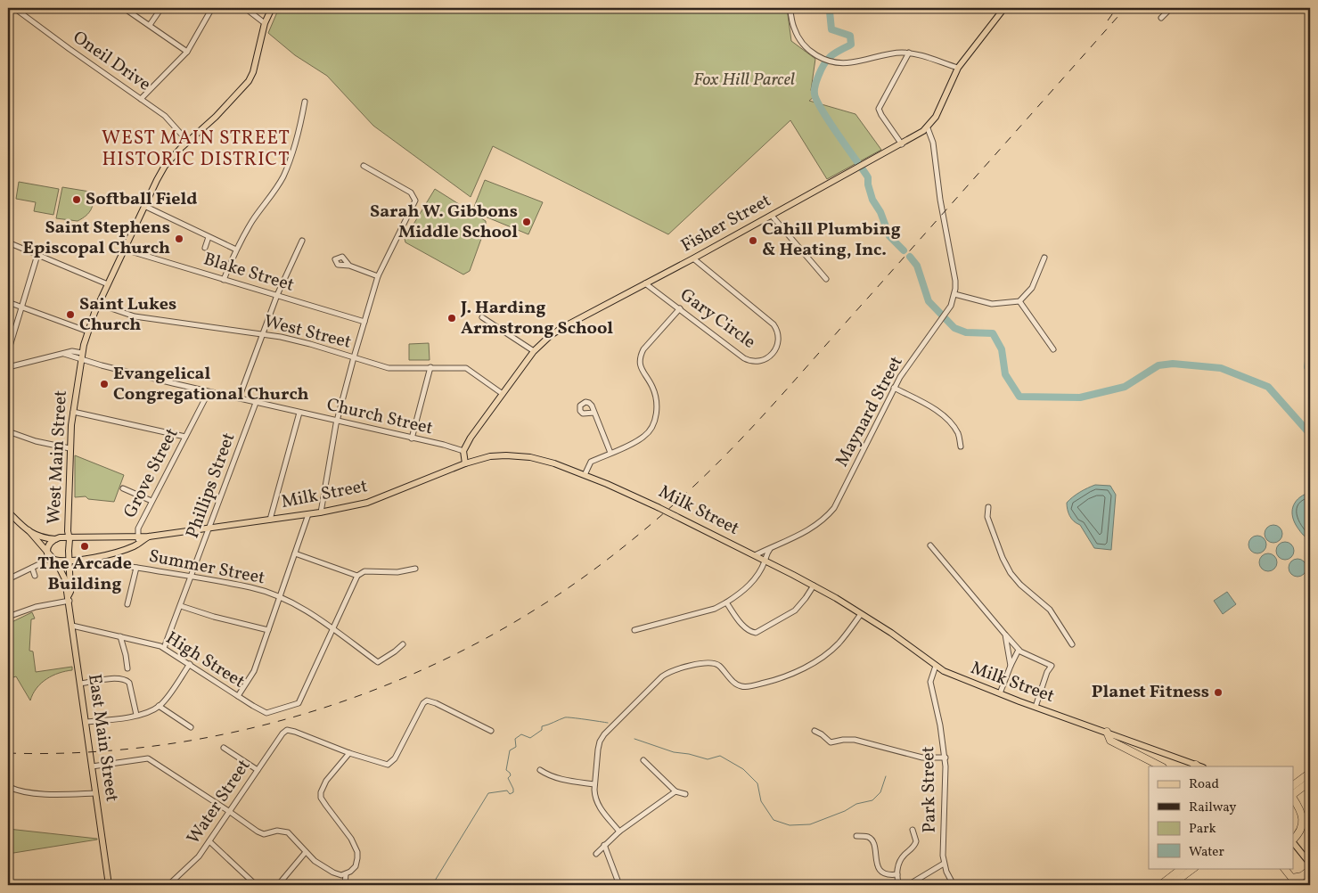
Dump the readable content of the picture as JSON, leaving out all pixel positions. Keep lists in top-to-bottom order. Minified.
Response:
{"streets":{"main road":["Fisher Street","West Main Street","Milk Street","East Main Street"],"street":["Oneil Drive","Blake Street","Gary Circle","West Street","Maynard Street","Church Street","Grove Street","Phillips Street","Summer Street","High Street","Park Street","Water Street"]},"crossings":[["Oneil Drive","West Main Street"],["Fisher Street","Gary Circle"],["Fisher Street","West Street"],["Fisher Street","Maynard Street"],["Fisher Street","Church Street"],["Blake Street","West Main Street"],["West Street","West Main Street"],["Maynard Street","Milk Street"],["Church Street","West Main Street"],["Church Street","Grove Street"],["Church Street","Phillips Street"],["West Main Street","Milk Street"],["West Main Street","East Main Street"],["Grove Street","Milk Street"],["Phillips Street","Milk Street"],["Phillips Street","Summer Street"],["Phillips Street","High Street"],["Milk Street","Summer Street"],["Milk Street","East Main Street"],["Milk Street","Park Street"],["Summer Street","High Street"],["High Street","East Main Street"]],"districts":["WEST MAIN STREET HISTORIC DISTRICT"],"parks":["Fox Hill Parcel"],"places":["Softball Field","Sarah W. Gibbons Middle School","Saint Stephens Episcopal Church","Cahill Plumbing & Heating, Inc.","Saint Lukes Church","J. Harding Armstrong School","Evangelical Congregational Church","The Arcade Building","Planet Fitness"],"legend":["Road","Railway","Park","Water"]}
